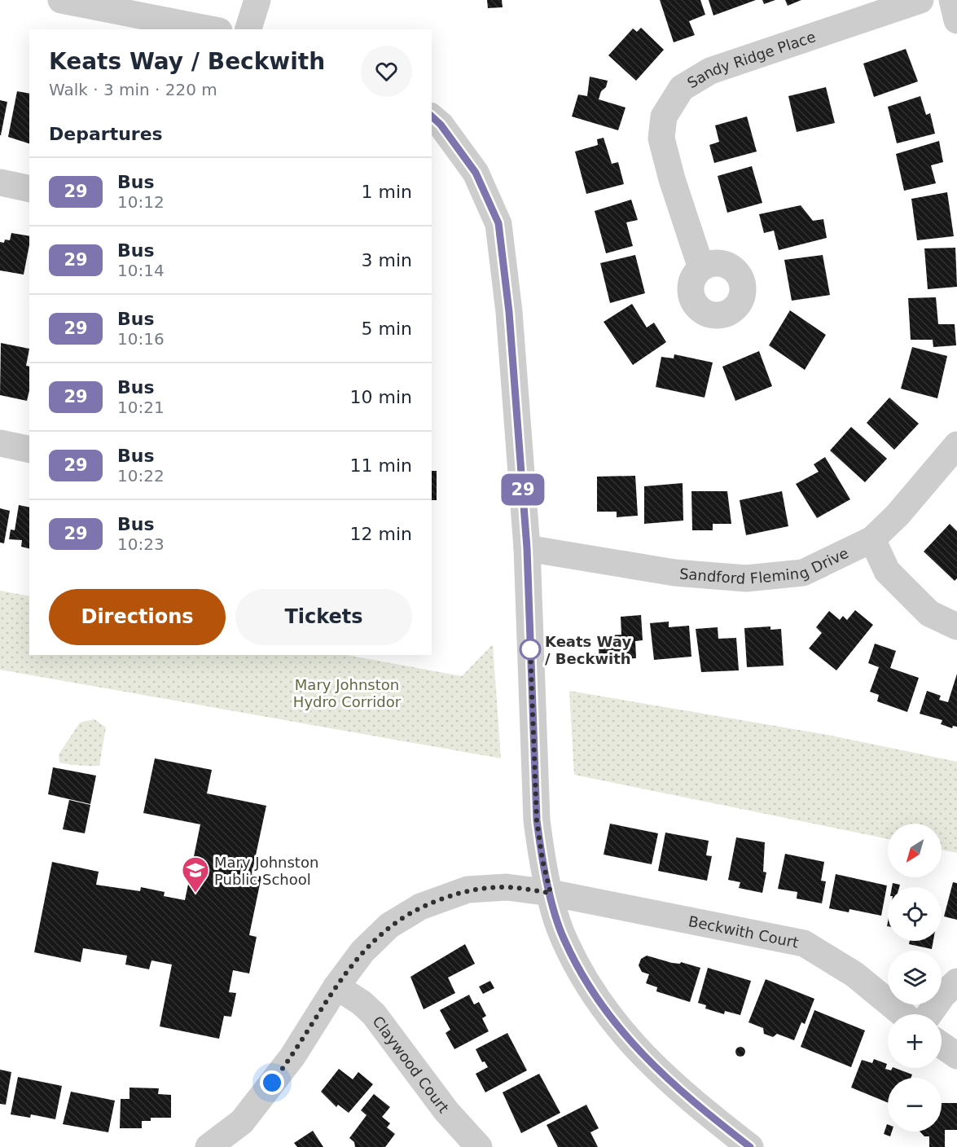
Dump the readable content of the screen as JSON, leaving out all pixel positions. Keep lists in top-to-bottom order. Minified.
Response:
{"streets":{"street":["Sandy Ridge Place","Sandford Fleming Drive","Beckwith Court","Claywood Court"]},"crossings":[["Beckwith Court","Claywood Court"]],"parks":["Mary Johnston Hydro Corridor"],"places":{"other":["Keats Way / Beckwith"],"school or university":["Mary Johnston Public School"]},"lines":["bus line 29"],"north":"bottom left","page":{"on_map":"29","heading":[["Keats Way / Beckwith","Walk · 3 min · 220 m"],"Departures"],"list":[{"mark":"29","name":"Bus","note":"10:12","value":"1 min"},{"mark":"29","name":"Bus","note":"10:14","value":"3 min"},{"mark":"29","name":"Bus","note":"10:16","value":"5 min"},{"mark":"29","name":"Bus","note":"10:21","value":"10 min"},{"mark":"29","name":"Bus","note":"10:22","value":"11 min"},{"mark":"29","name":"Bus","note":"10:23","value":"12 min"}],"buttons":["Directions","Tickets"],"map_buttons":["+","−"]}}
